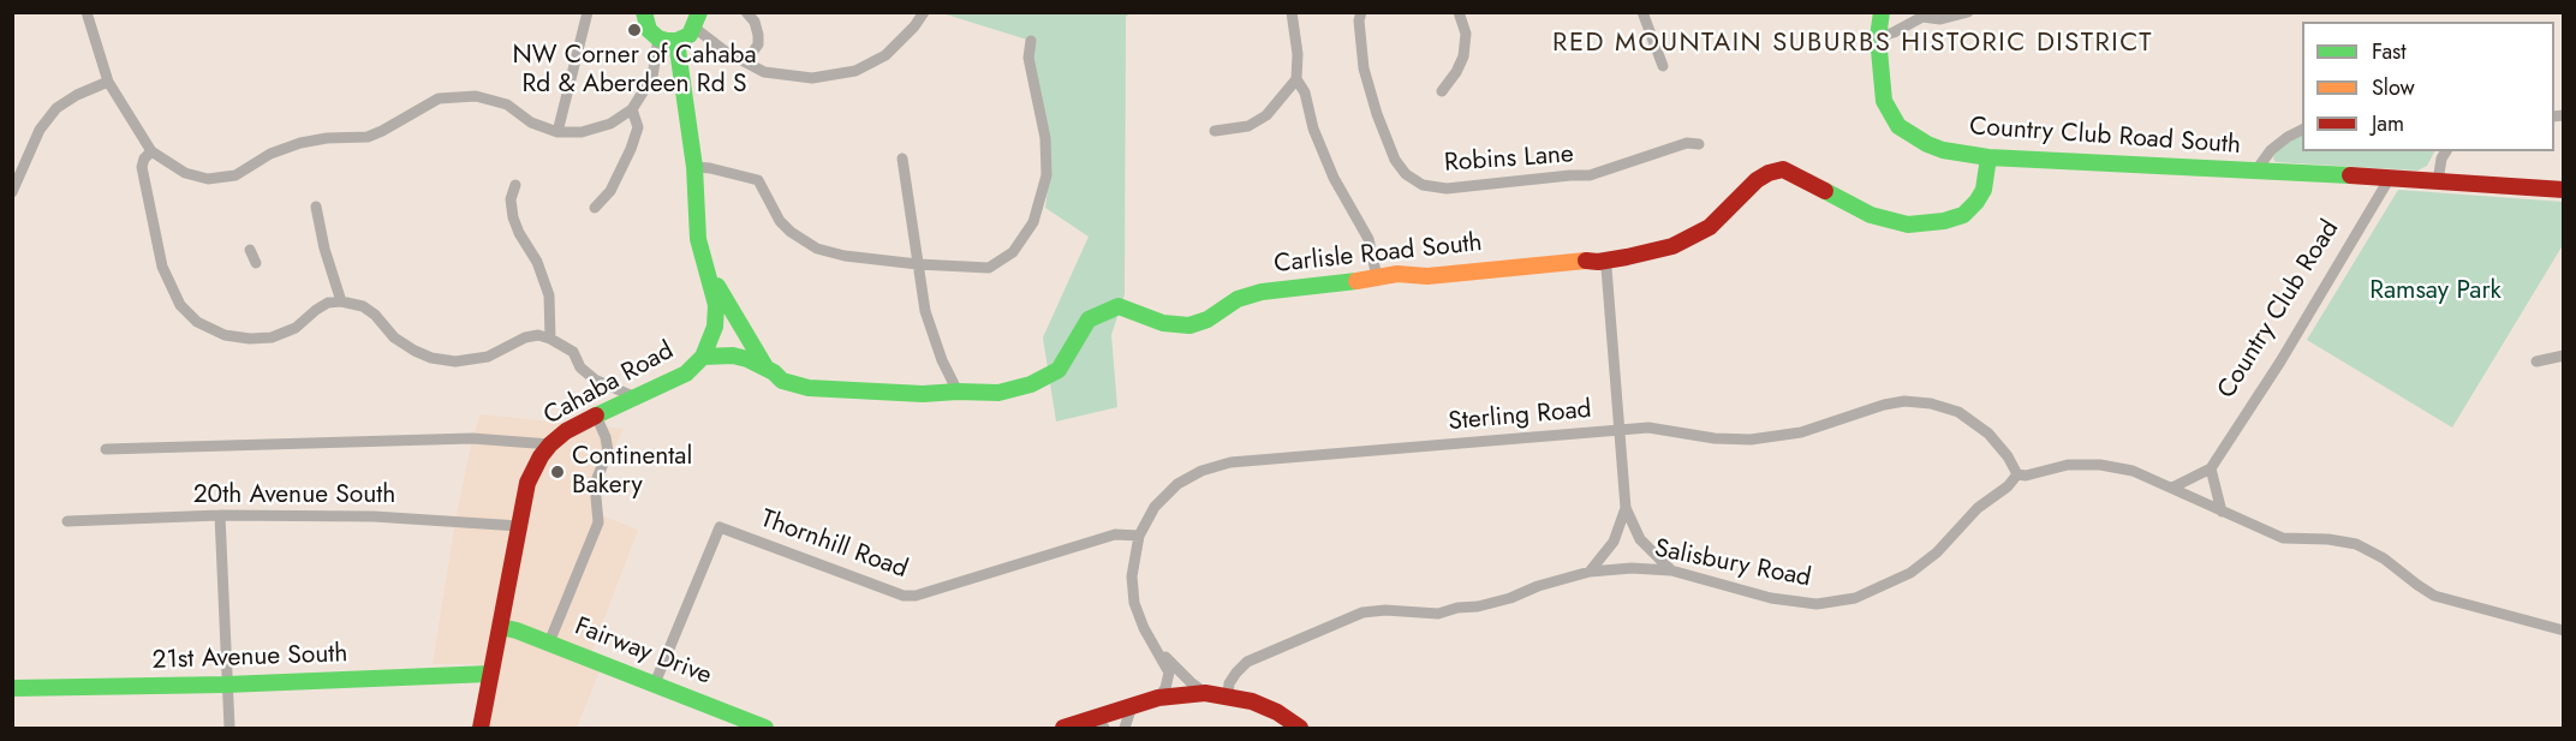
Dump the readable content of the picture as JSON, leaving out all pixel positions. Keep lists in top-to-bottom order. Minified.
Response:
{"streets":{"street":["Country Club Road South","Robins Lane","Carlisle Road South","Country Club Road","Cahaba Road","Sterling Road","20th Avenue South","Thornhill Road","Salisbury Road","Fairway Drive","21st Avenue South"]},"crossings":[["Country Club Road South","Carlisle Road South"],["Country Club Road South","Country Club Road"],["Carlisle Road South","Cahaba Road"],["Cahaba Road","20th Avenue South"],["Cahaba Road","Fairway Drive"],["Cahaba Road","21st Avenue South"],["Sterling Road","Thornhill Road"],["Sterling Road","Salisbury Road"],["Thornhill Road","Fairway Drive"]],"districts":["RED MOUNTAIN SUBURBS HISTORIC DISTRICT"],"parks":["Ramsay Park"],"places":["NW Corner of Cahaba Rd & Aberdeen Rd S","Continental Bakery"],"legend":["Fast","Slow","Jam"]}
